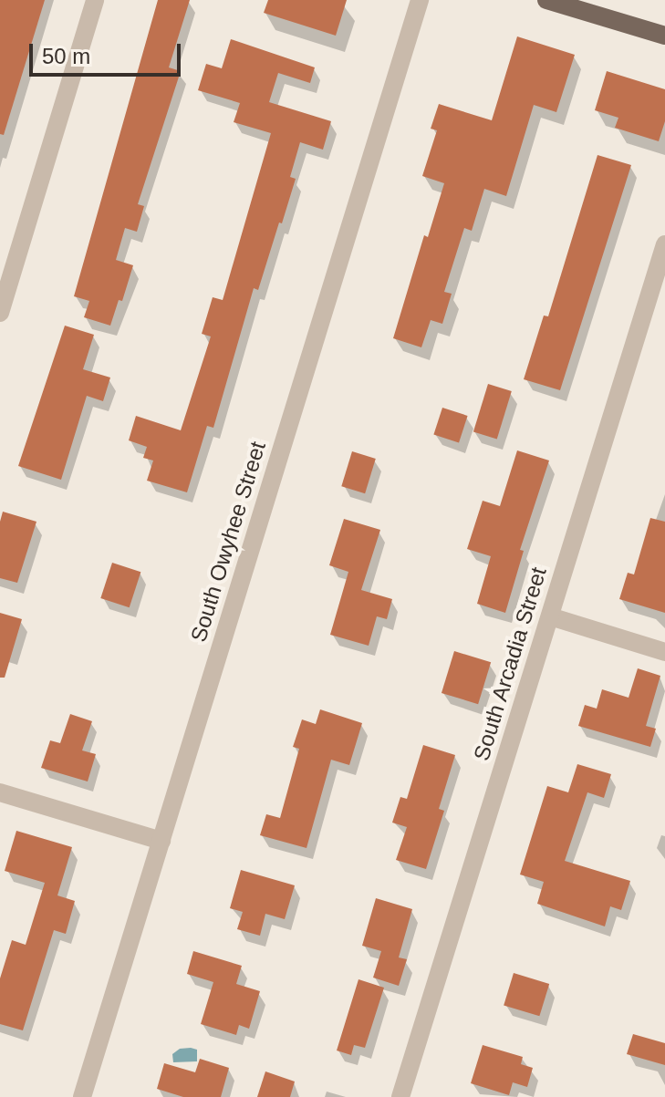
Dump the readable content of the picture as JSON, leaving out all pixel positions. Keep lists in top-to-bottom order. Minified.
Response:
{"streets":{"street":["South Owyhee Street","South Arcadia Street"]},"scale_bar":"50 m"}
